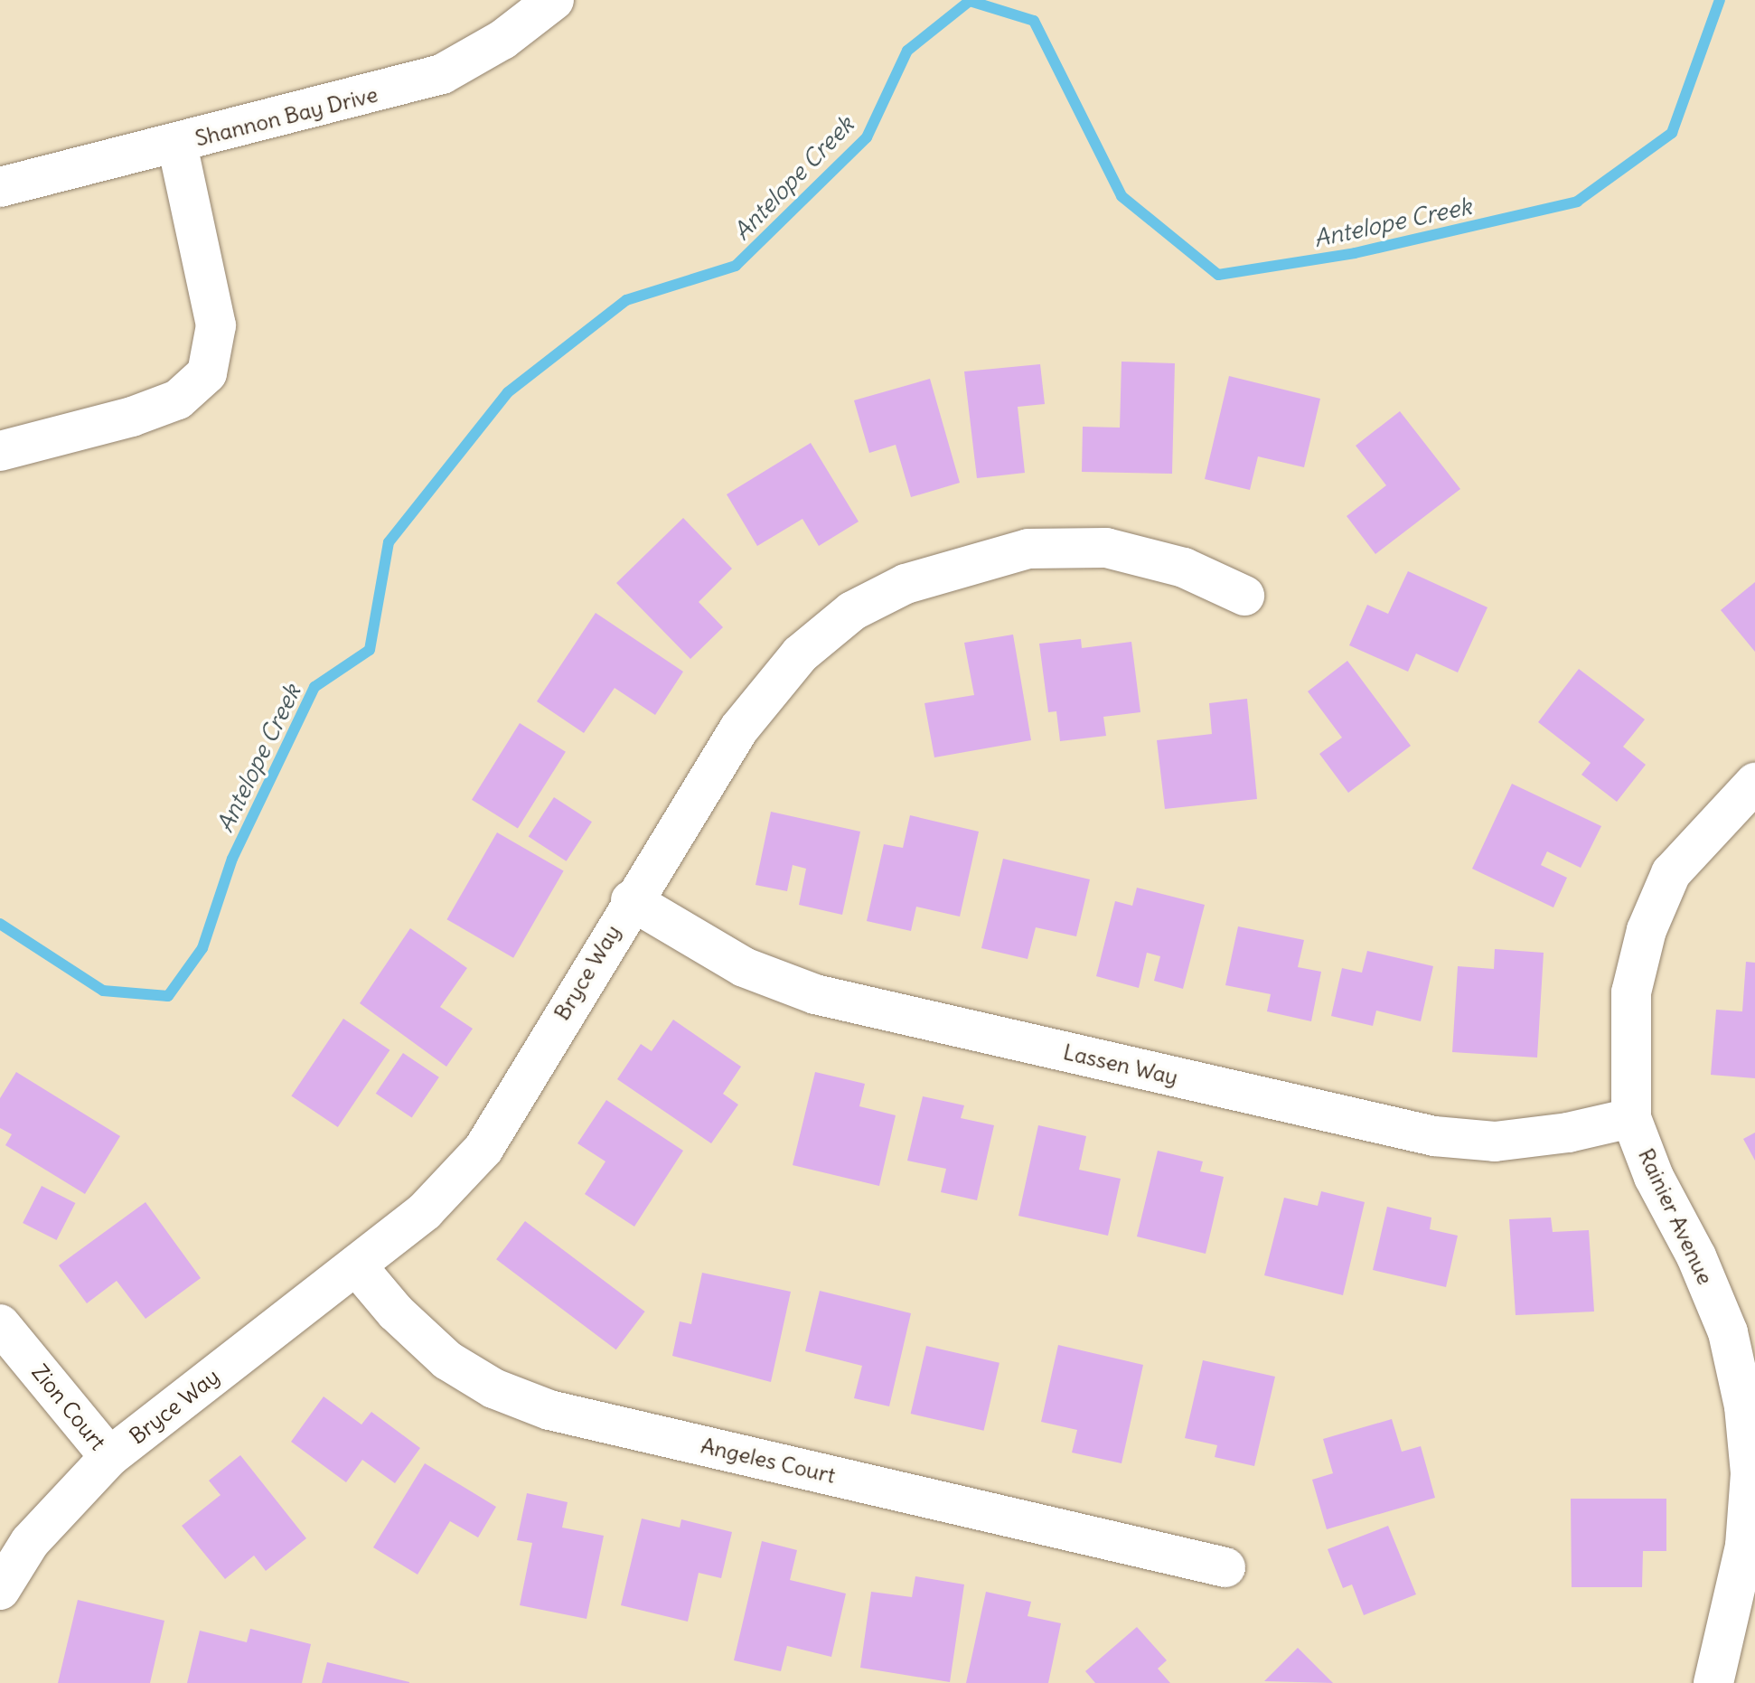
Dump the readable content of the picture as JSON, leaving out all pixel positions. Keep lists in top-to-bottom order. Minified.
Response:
{"streets":{"street":["Shannon Bay Drive","Bryce Way","Lassen Way","Rainier Avenue","Zion Court","Angeles Court"]},"crossings":[["Bryce Way","Lassen Way"],["Bryce Way","Zion Court"],["Bryce Way","Angeles Court"],["Lassen Way","Rainier Avenue"]],"water":["Antelope Creek"]}
